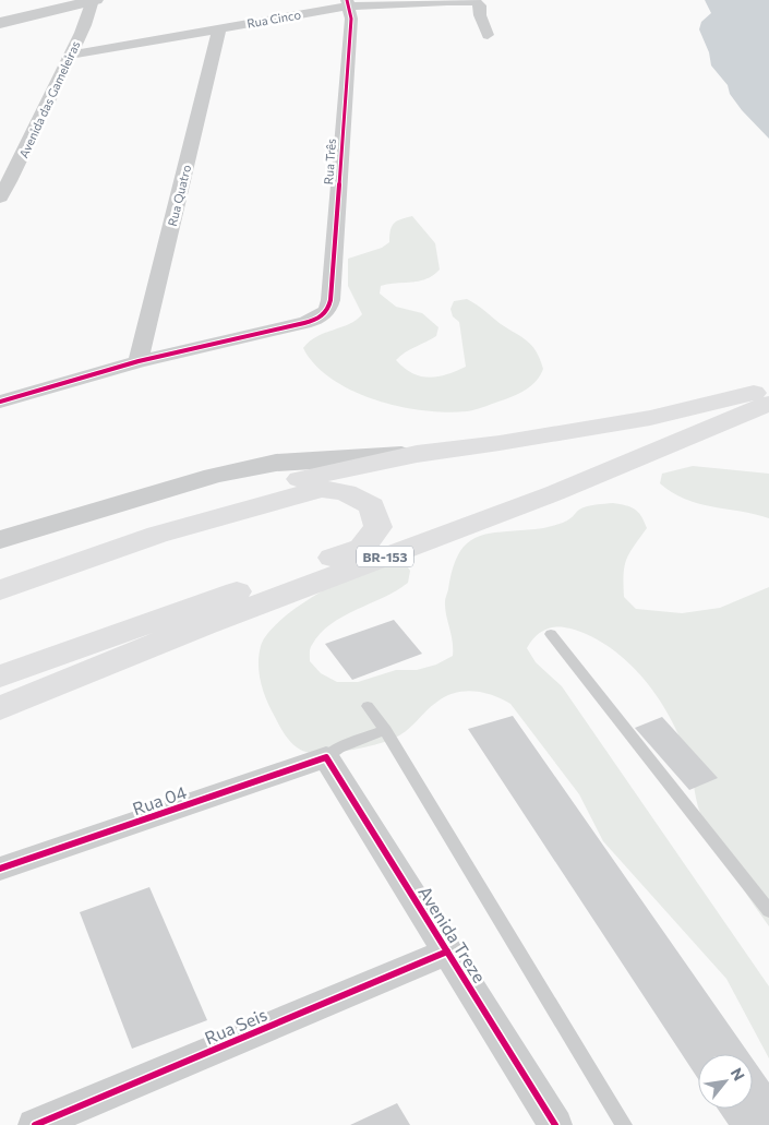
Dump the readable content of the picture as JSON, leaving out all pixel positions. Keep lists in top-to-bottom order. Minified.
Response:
{"streets":{"highway":["BR-153"],"street":["Rua Cinco","Avenida das Gameleiras","Rua Três","Rua Quatro","Rua 04","Avenida Treze","Rua Seis"]},"crossings":[["Rua Cinco","Avenida das Gameleiras"],["Rua Cinco","Rua Três"],["Rua Cinco","Rua Quatro"],["Rua Três","Rua Quatro"],["Rua 04","Avenida Treze"],["Avenida Treze","Rua Seis"]],"north":"top right"}
